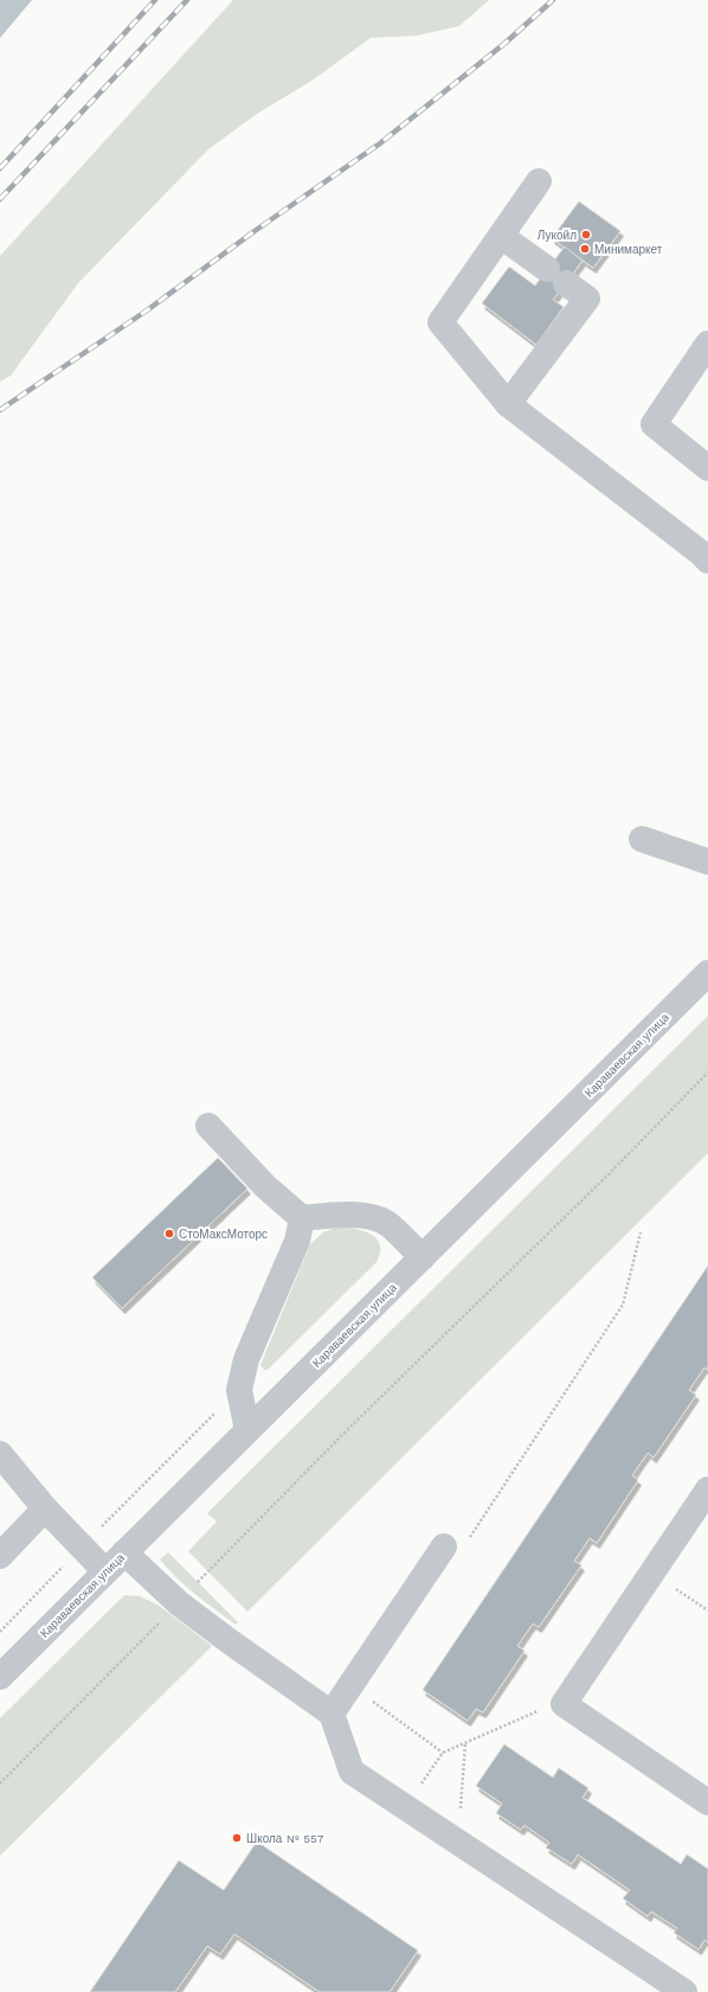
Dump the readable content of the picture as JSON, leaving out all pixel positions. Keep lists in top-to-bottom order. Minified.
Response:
{"streets":{"street":["Караваевская улица"]},"places":["Лукойл","Минимаркет","СтоМаксМоторс","Школа № 557"]}
